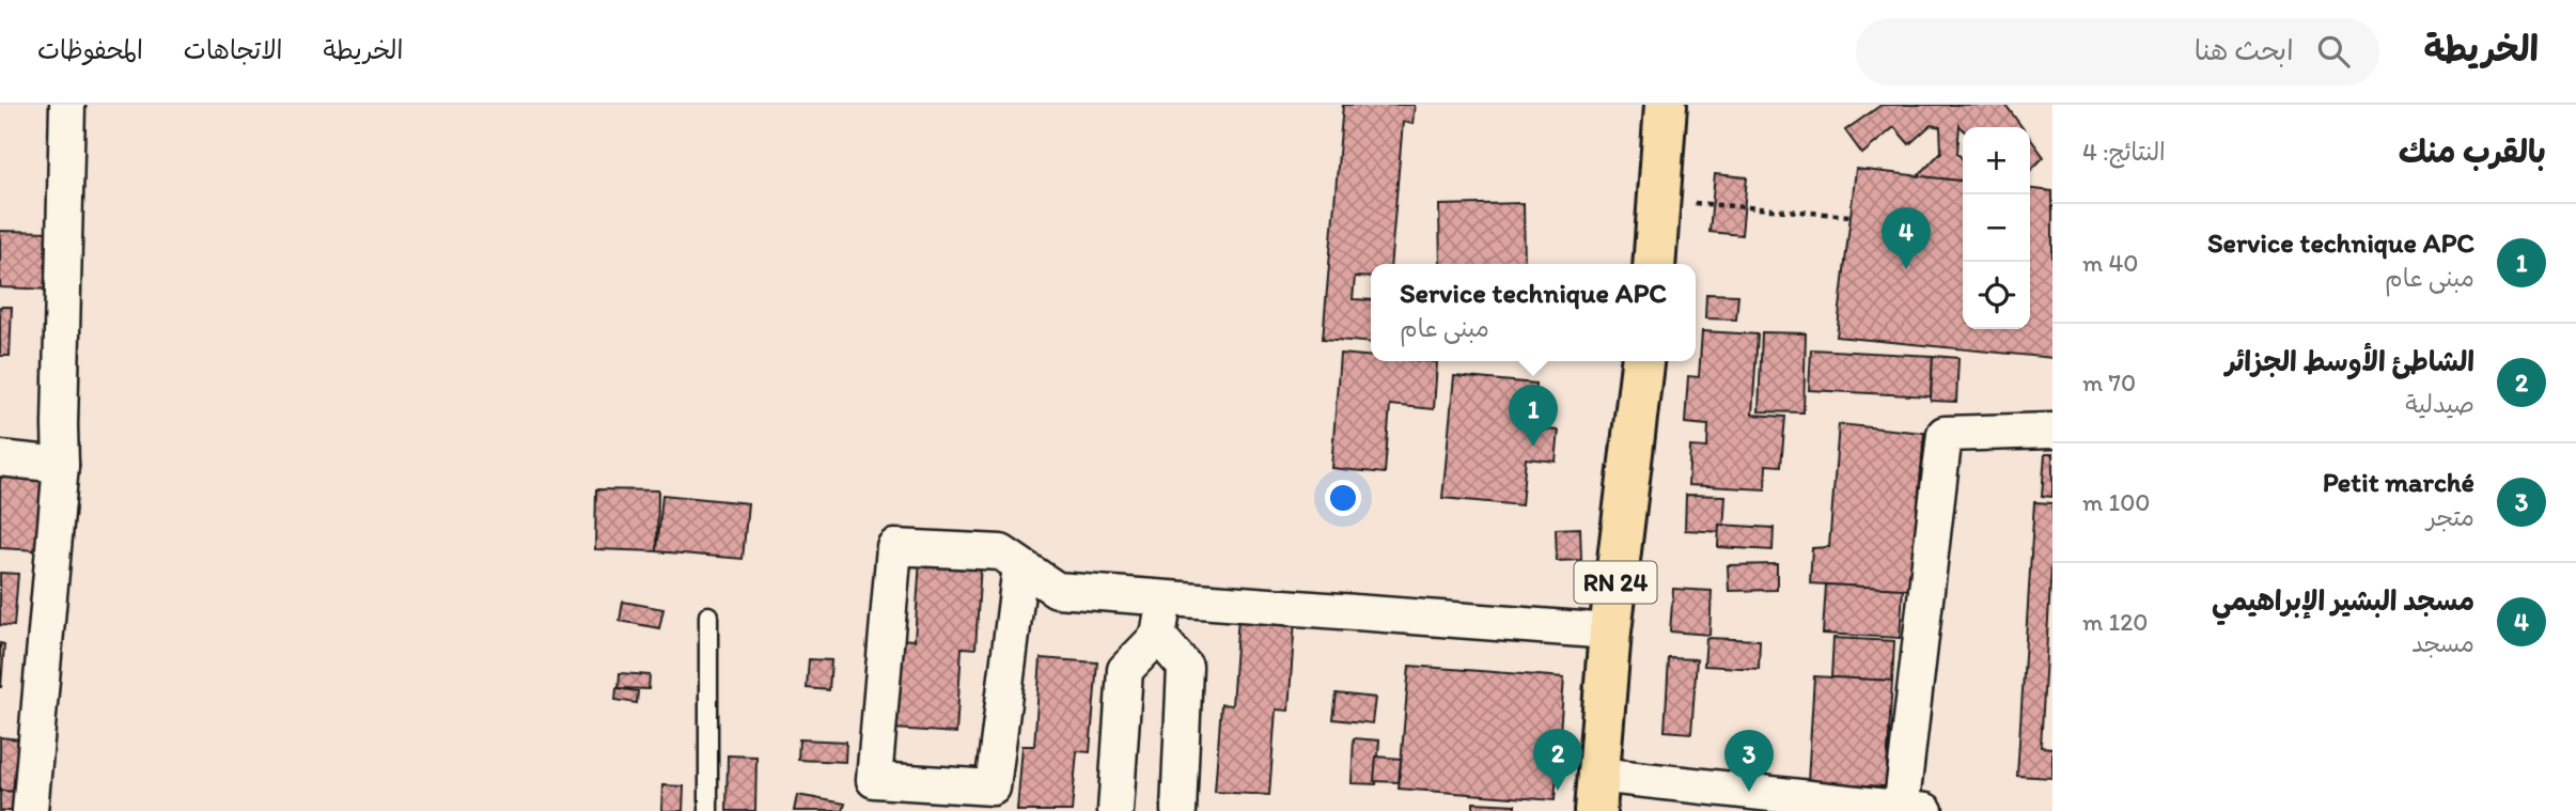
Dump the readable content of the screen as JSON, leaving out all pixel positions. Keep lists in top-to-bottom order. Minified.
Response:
{"streets":{"main road":["RN 24"]},"page":{"header":"الخريطة","search":"ابحث هنا","nav":["الخريطة","الاتجاهات","المحفوظات"],"heading":["بالقرب منك","النتائج: 4"],"map_buttons":["+","−"],"list":[{"mark":"1","name":"Service technique APC","note":"مبنى عام","value":"40 m"},{"mark":"2","name":"الشاطئ الأوسط الجزائر","note":"صيدلية","value":"70 m"},{"mark":"3","name":"Petit marché","note":"متجر","value":"100 m"},{"mark":"4","name":"مسجد البشير الإبراهيمي","note":"مسجد","value":"120 m"}],"pins":["4","1","2","3"],"popup":["Service technique APC","مبنى عام"]}}
